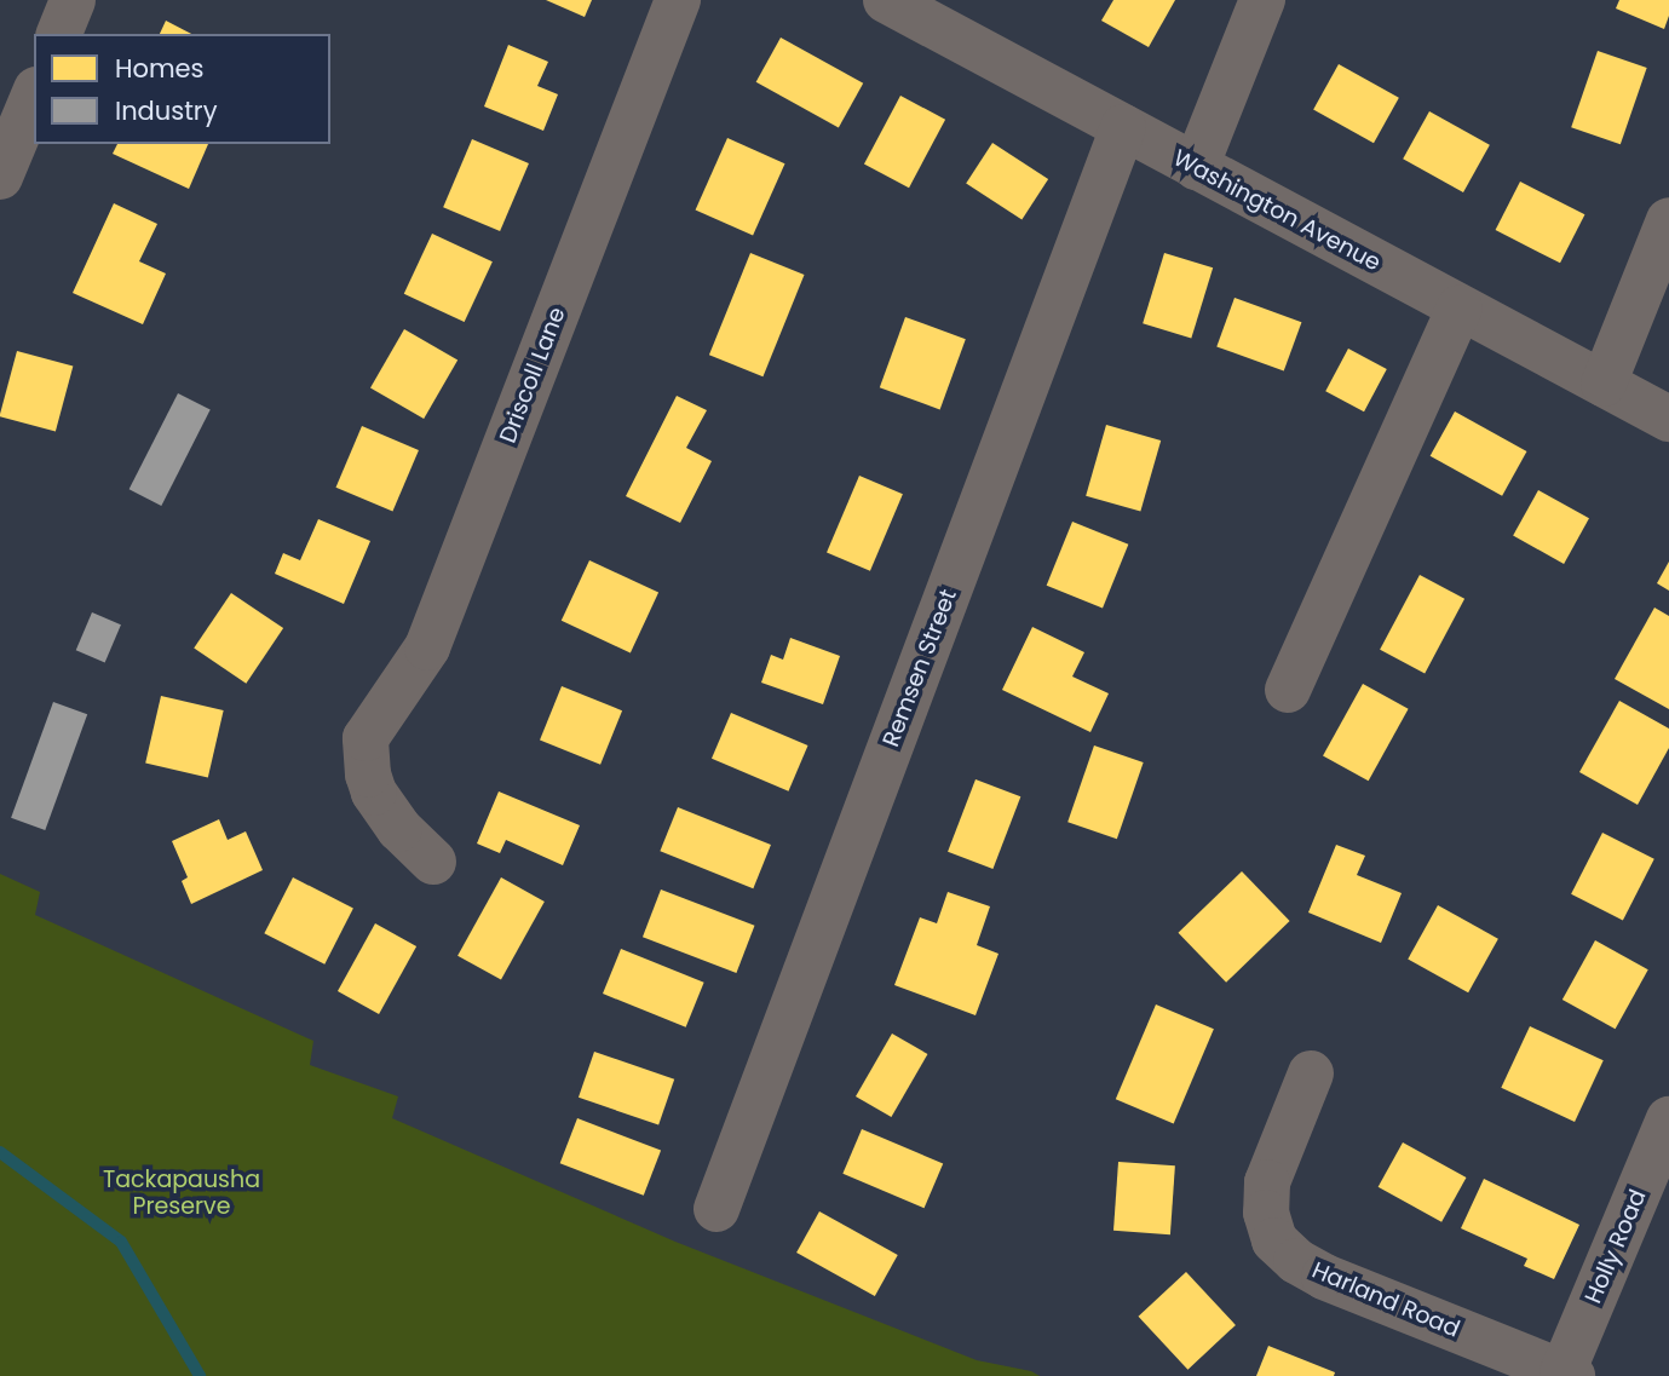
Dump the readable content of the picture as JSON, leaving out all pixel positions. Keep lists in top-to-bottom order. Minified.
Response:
{"streets":{"street":["Washington Avenue","Driscoll Lane","Remsen Street","Holly Road","Harland Road"]},"crossings":[["Washington Avenue","Remsen Street"],["Holly Road","Harland Road"]],"parks":["Tackapausha Preserve"],"legend":["Homes","Industry"]}
